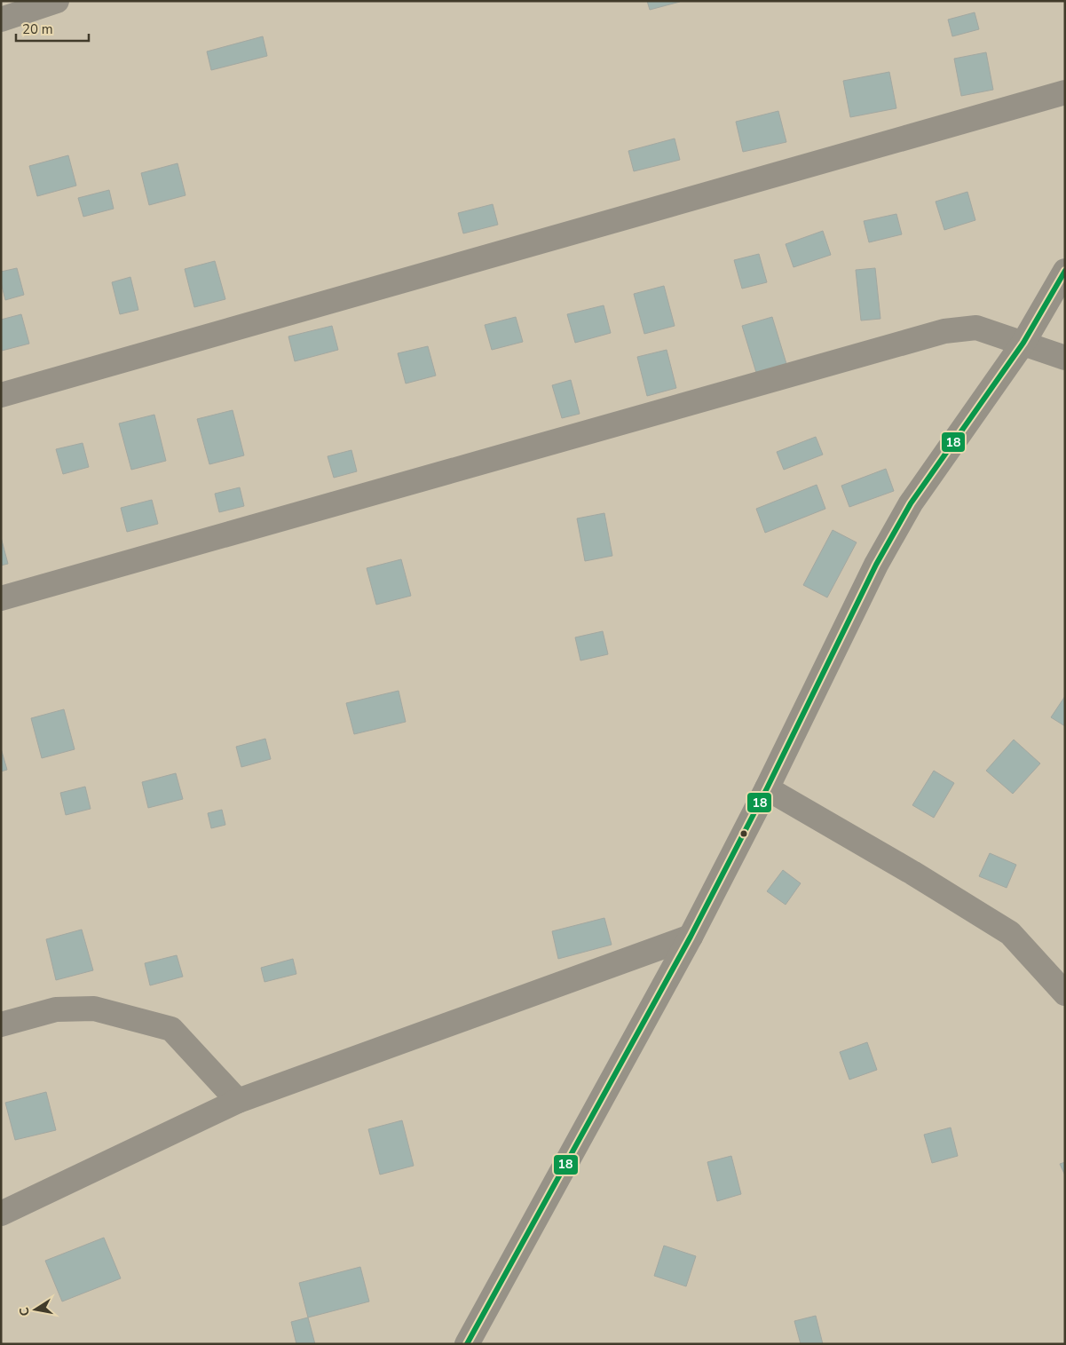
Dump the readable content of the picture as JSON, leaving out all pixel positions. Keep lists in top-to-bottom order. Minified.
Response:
{"lines":["transit line 18"],"scale_bar":"20 m","north":"left"}
